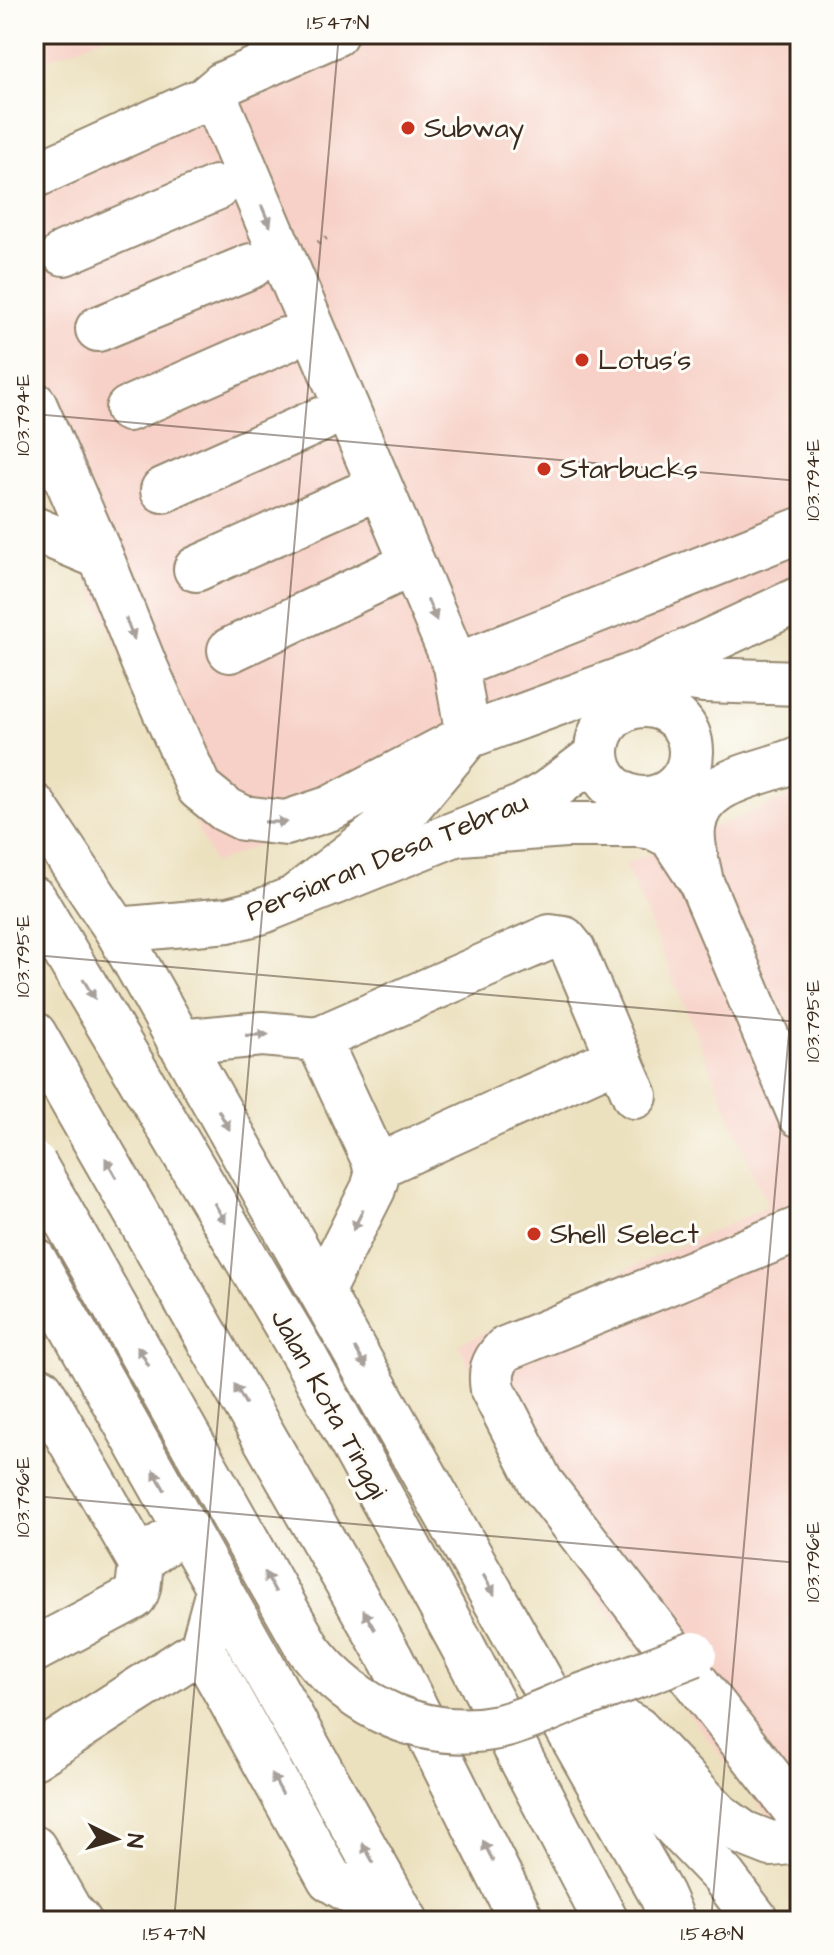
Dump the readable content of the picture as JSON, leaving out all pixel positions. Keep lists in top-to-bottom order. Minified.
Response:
{"streets":{"main road":["Persiaran Desa Tebrau","Jalan Kota Tinggi"]},"places":["Subway","Lotus's","Starbucks","Shell Select"],"north":"right","coordinates":["1.547°N","103.794°E","103.795°E","103.796°E","1.548°N"]}
